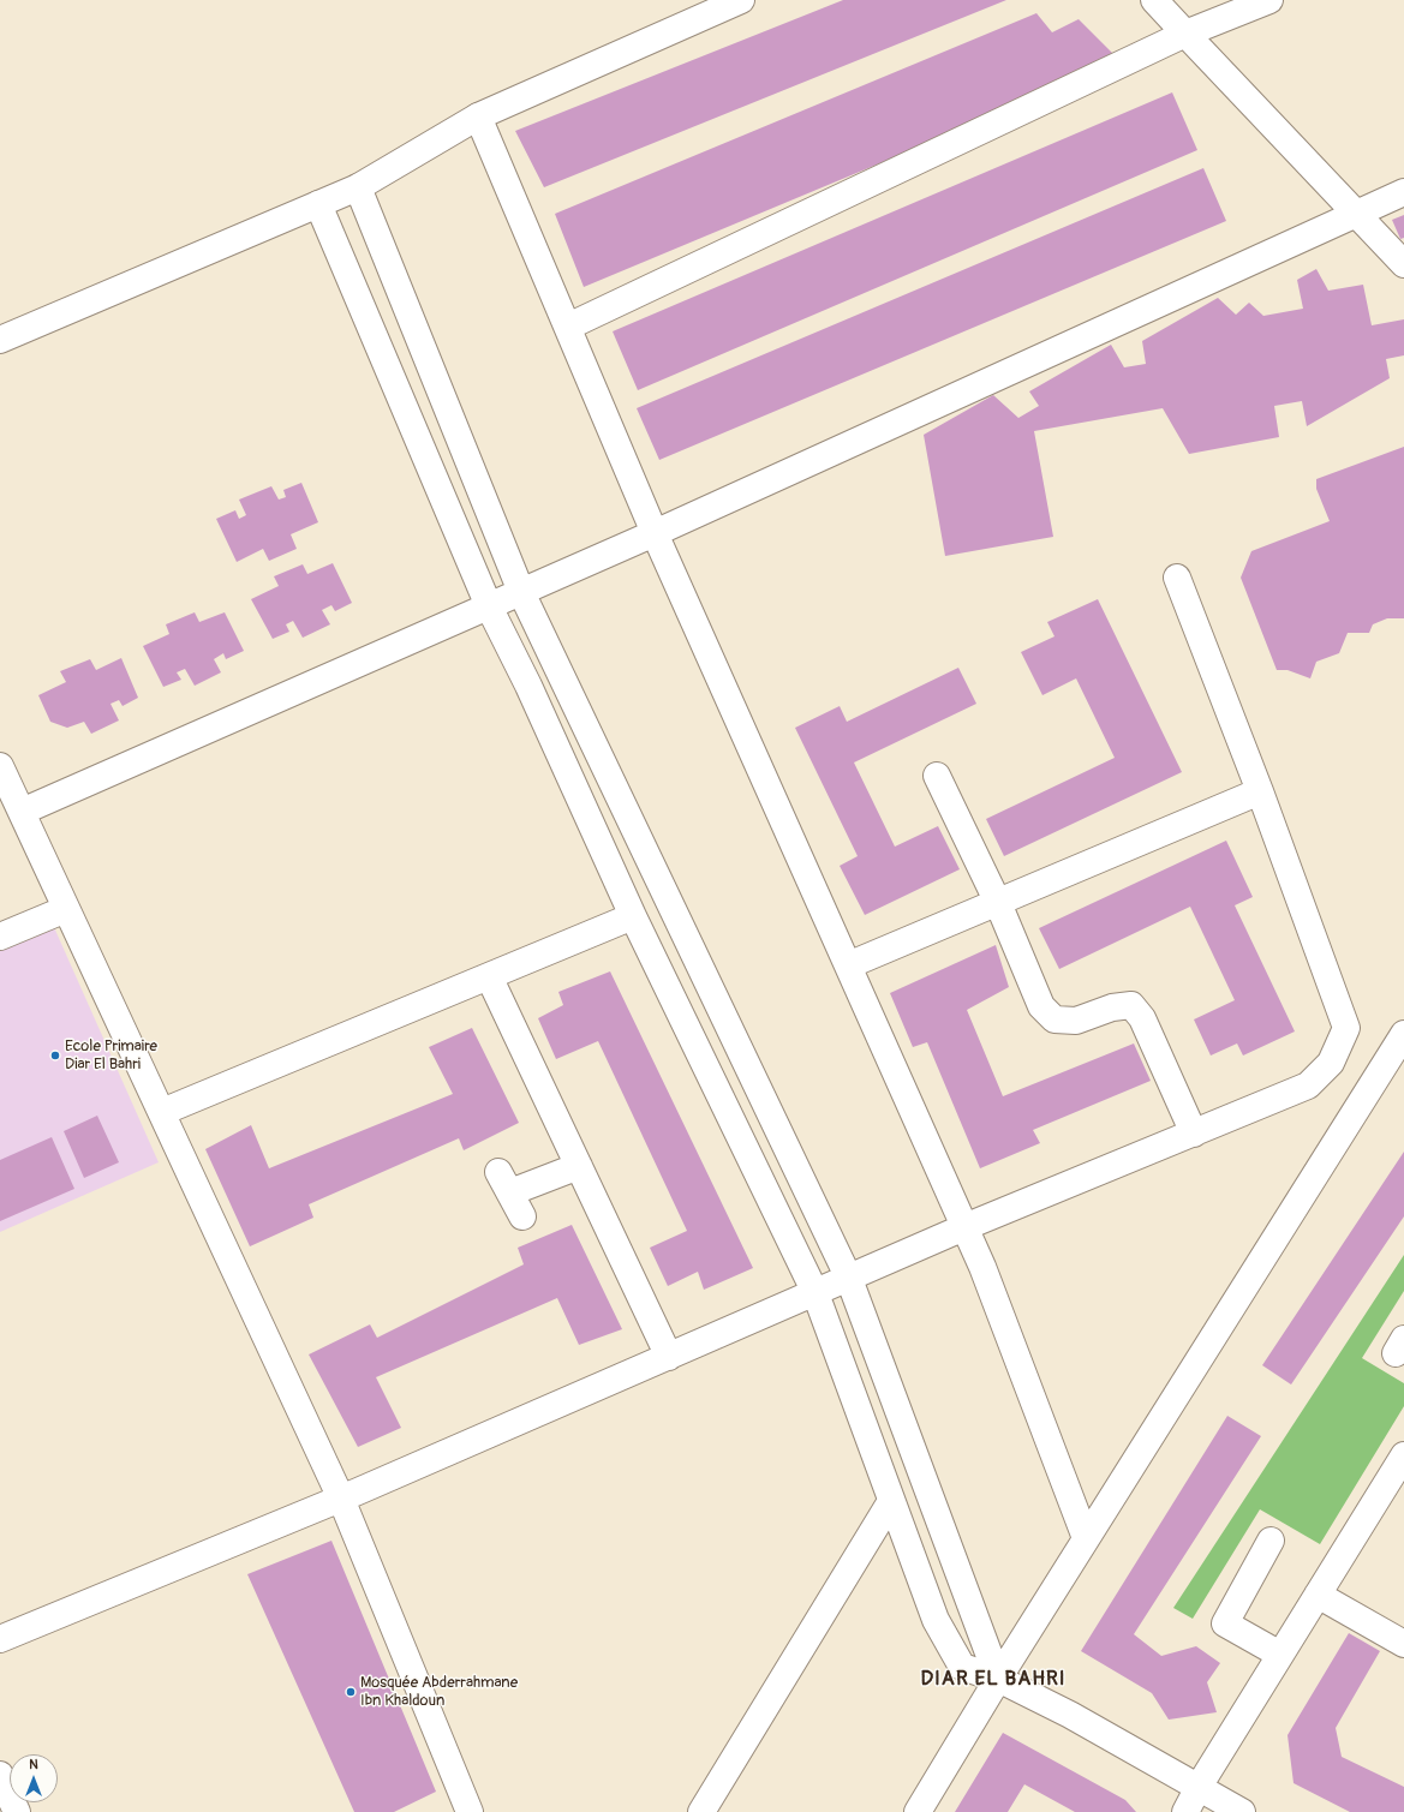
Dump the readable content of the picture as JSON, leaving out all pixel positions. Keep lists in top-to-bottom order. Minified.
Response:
{"districts":["DIAR EL BAHRI"],"places":["Ecole Primaire Diar El Bahri","Mosquée Abderrahmane Ibn Khaldoun"],"north":"top"}
